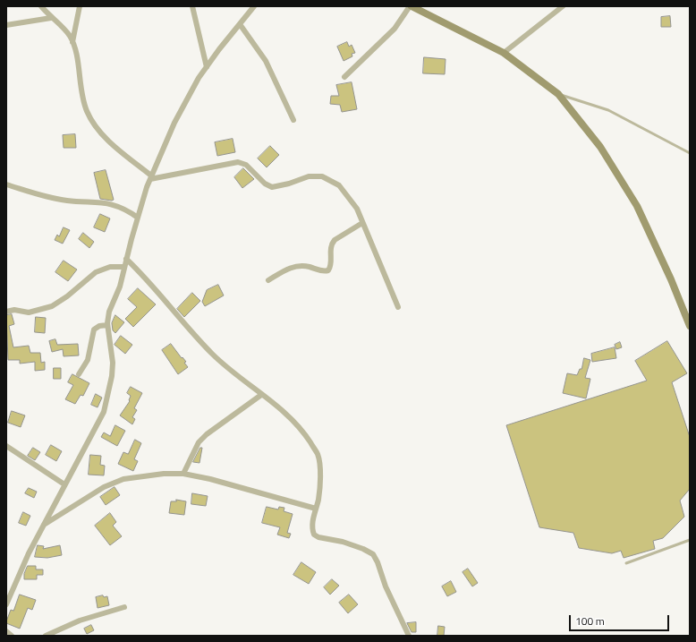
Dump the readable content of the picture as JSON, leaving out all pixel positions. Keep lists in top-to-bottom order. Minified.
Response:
{"scale_bar":"100 m"}
